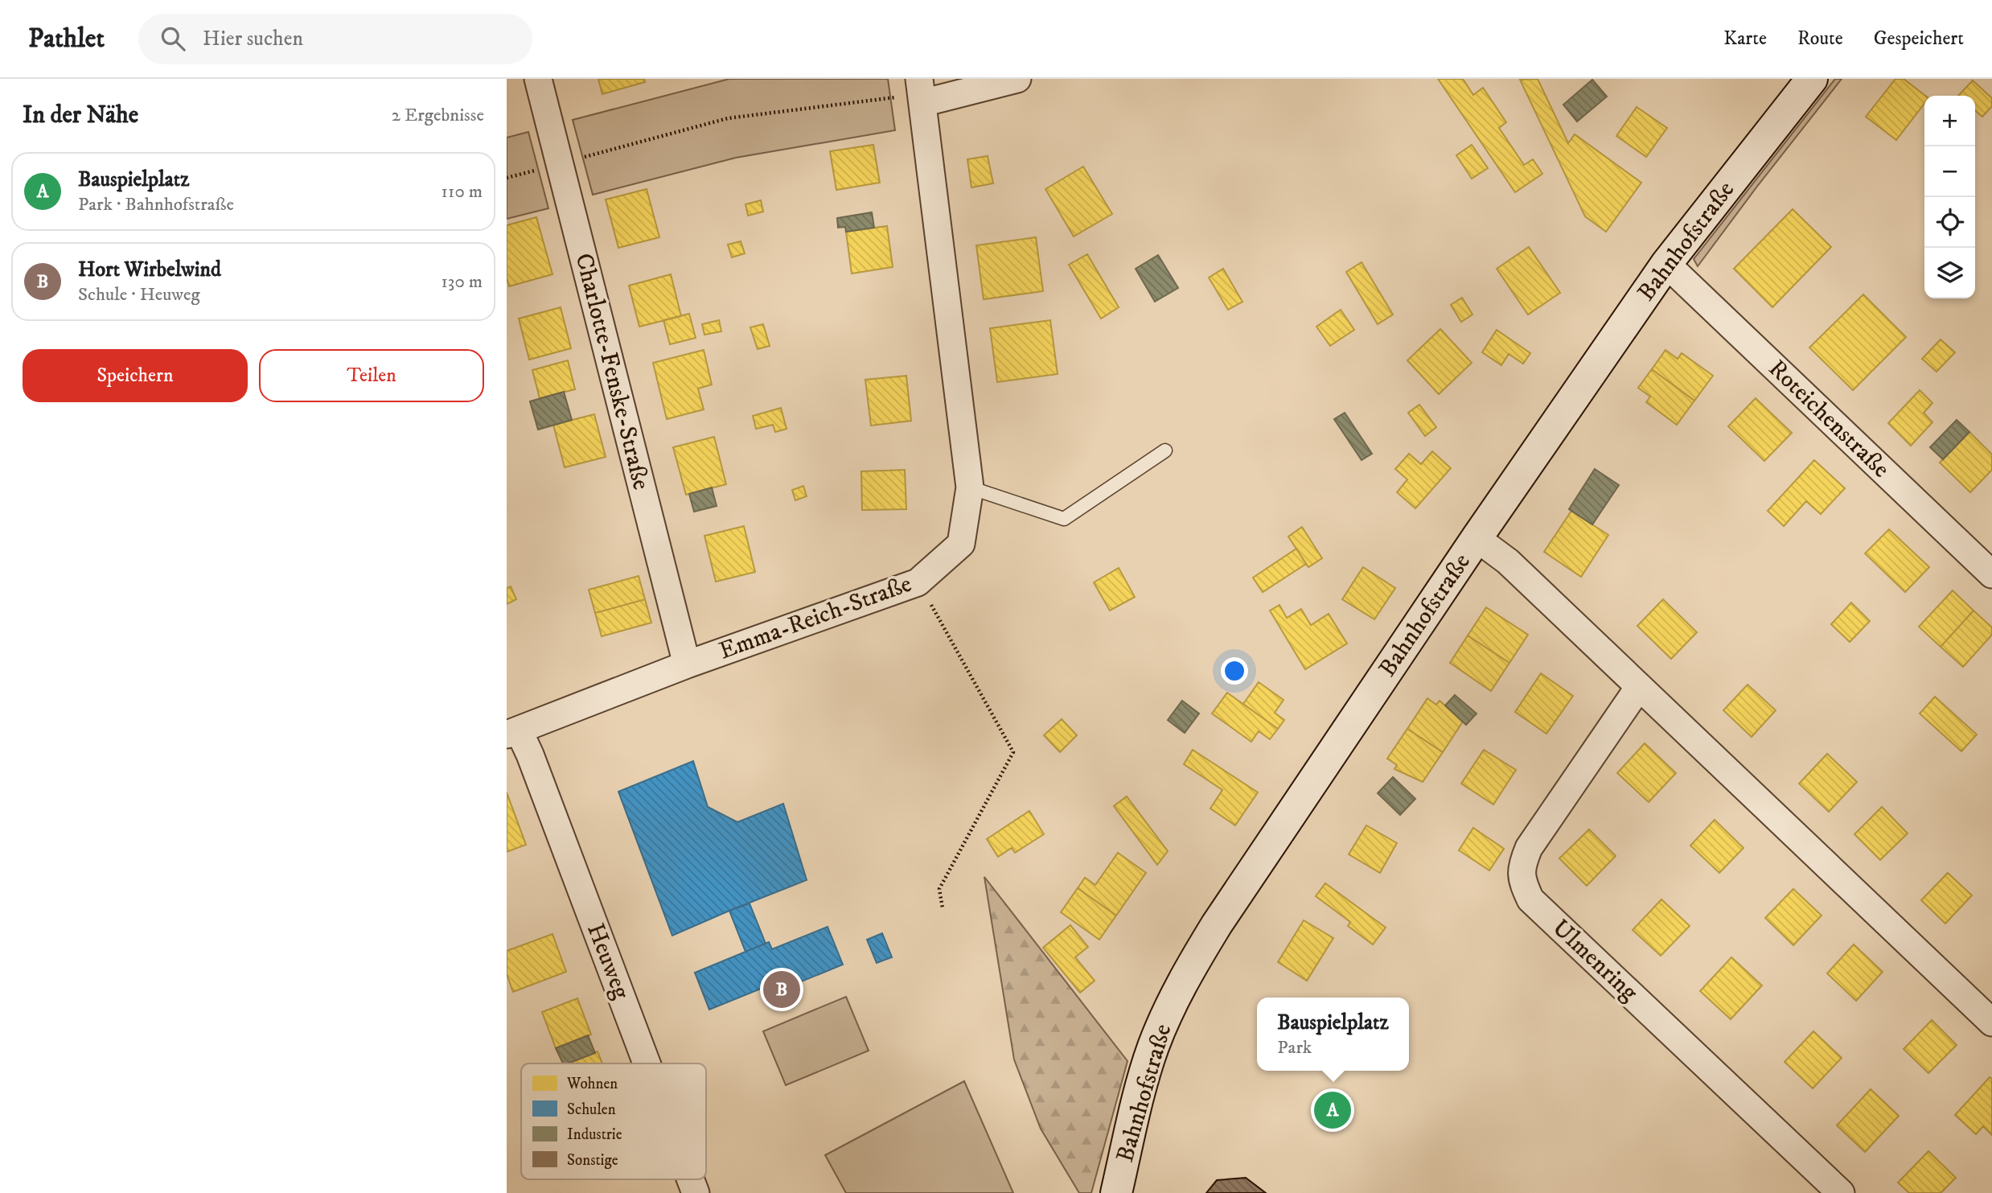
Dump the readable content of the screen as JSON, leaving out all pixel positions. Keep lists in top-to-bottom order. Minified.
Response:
{"streets":{"street":["Bahnhofstraße","Charlotte-Fenske-Straße","Roteichenstraße","Emma-Reich-Straße","Ulmenring","Heuweg"]},"crossings":[["Bahnhofstraße","Roteichenstraße"],["Charlotte-Fenske-Straße","Emma-Reich-Straße"],["Emma-Reich-Straße","Heuweg"]],"legend":["Wohnen","Schulen","Industrie","Sonstige"],"page":{"header":"Pathlet","search":"Hier suchen","nav":["Karte","Route","Gespeichert"],"heading":["In der Nähe","2 Ergebnisse"],"map_buttons":["+","−"],"list":[{"mark":"A","name":"Bauspielplatz","note":"Park · Bahnhofstraße","value":"110 m"},{"mark":"B","name":"Hort Wirbelwind","note":"Schule · Heuweg","value":"130 m"}],"buttons":["Speichern","Teilen"],"pins":["B","A"],"popup":["Bauspielplatz","Park"]}}
